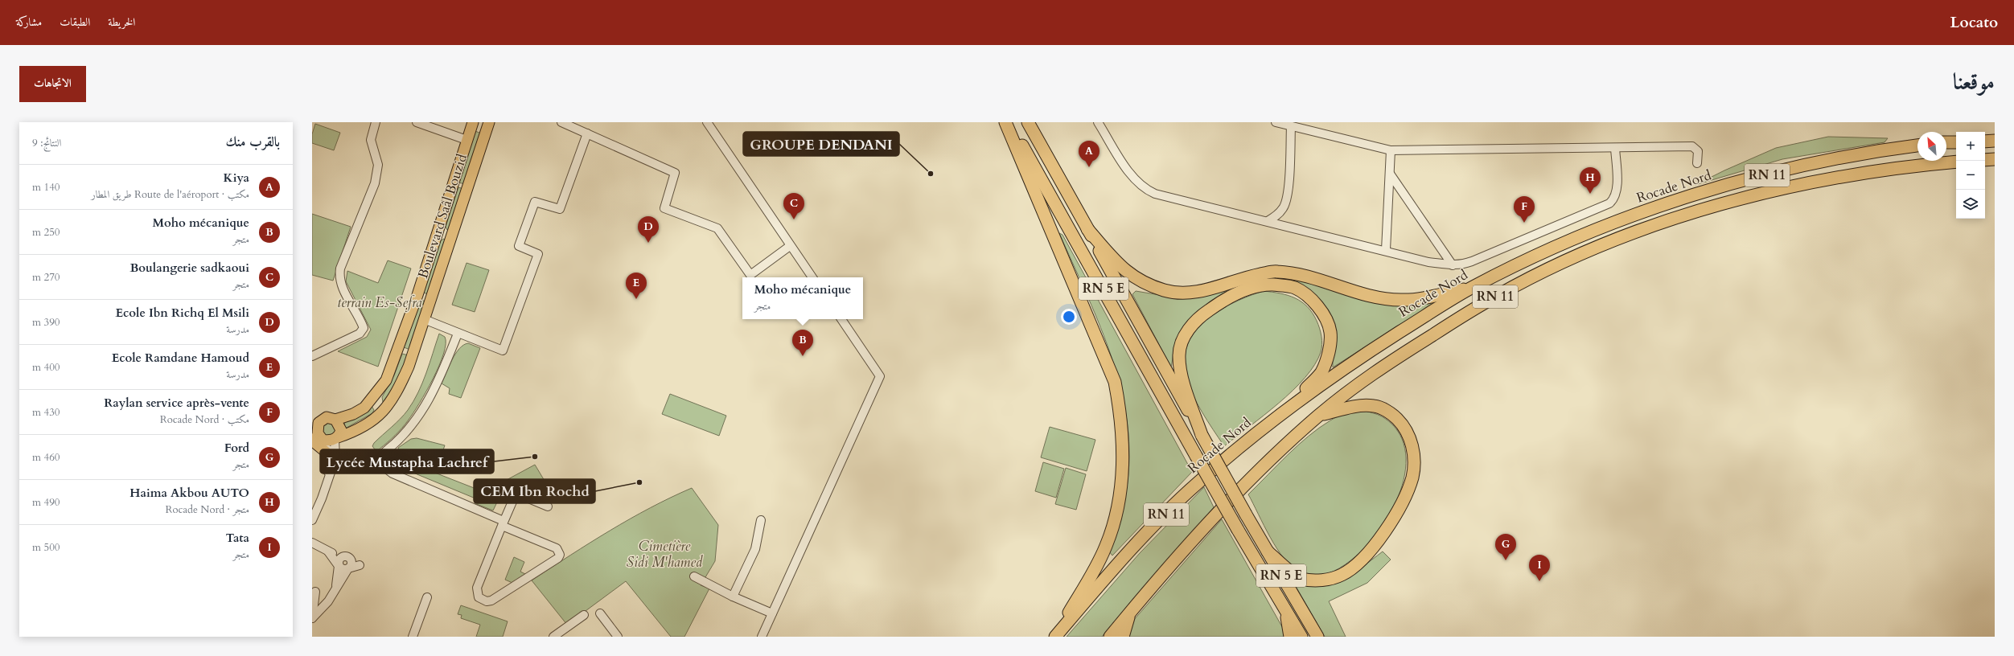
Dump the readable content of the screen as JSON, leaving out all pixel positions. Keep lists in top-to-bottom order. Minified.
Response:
{"streets":{"highway":["RN 11","Rocade Nord","RN 5 E"],"main road":["Boulevard Saâl Bouzid"]},"parks":["terrain Es-Sefra","Cimetière Sidi M'hamed"],"places":["GROUPE DENDANI","Lycée Mustapha Lachref","CEM Ibn Rochd"],"north":"top left","page":{"header":"Locato","nav":["الخريطة","الطبقات","مشاركة"],"title":"موقعنا","buttons":"الاتجاهات","heading":["بالقرب منك","النتائج: 9"],"map_buttons":["+","−"],"pins":["A","H","C","F","D","E","B","G","I"],"list":[{"mark":"A","name":"Kiya","note":"مكتب · Route de l'aéroport طريق المطار","value":"140 m"},{"mark":"B","name":"Moho mécanique","note":"متجر","value":"250 m"},{"mark":"C","name":"Boulangerie sadkaoui","note":"متجر","value":"270 m"},{"mark":"D","name":"Ecole Ibn Richq El Msili","note":"مدرسة","value":"390 m"},{"mark":"E","name":"Ecole Ramdane Hamoud","note":"مدرسة","value":"400 m"},{"mark":"F","name":"Raylan service après-vente","note":"مكتب · Rocade Nord","value":"430 m"},{"mark":"G","name":"Ford","note":"متجر","value":"460 m"},{"mark":"H","name":"Haima Akbou AUTO","note":"متجر · Rocade Nord","value":"490 m"},{"mark":"I","name":"Tata","note":"متجر","value":"500 m"}],"popup":["Moho mécanique","متجر"]}}
